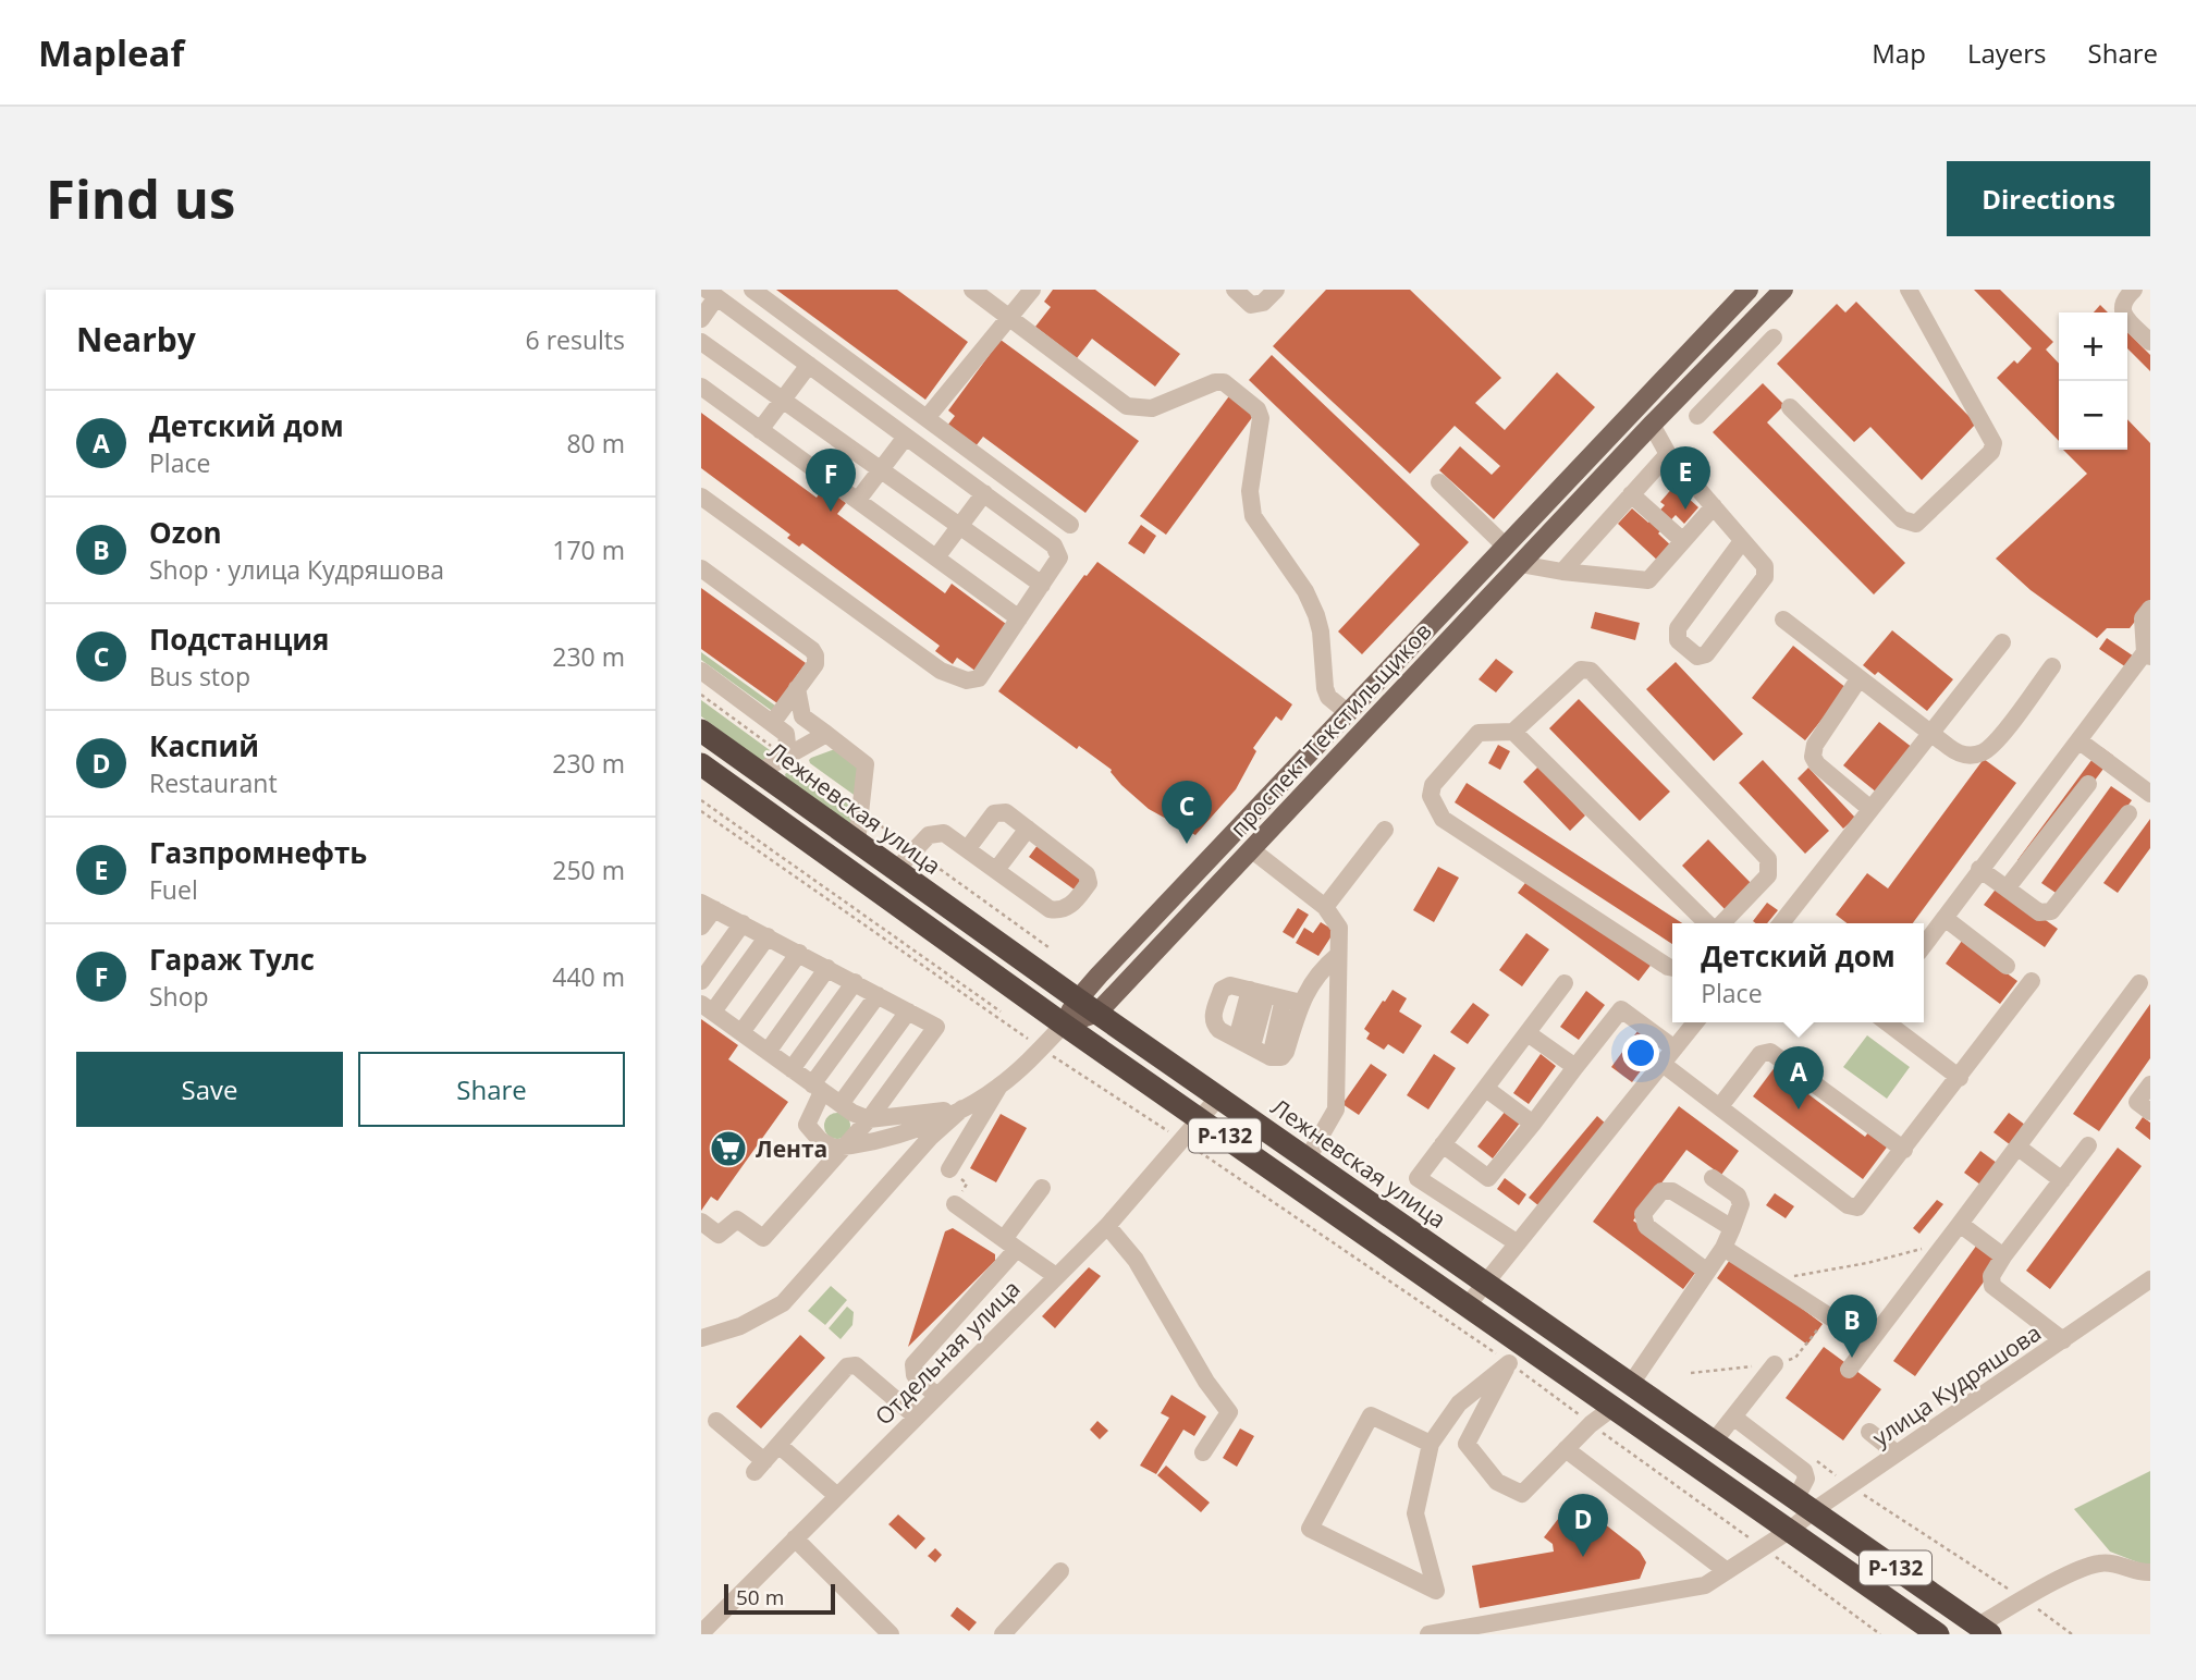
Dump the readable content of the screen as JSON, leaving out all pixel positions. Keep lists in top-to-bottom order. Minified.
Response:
{"streets":{"highway":["Лежневская улица","Р-132"],"main road":["проспект Текстильщиков"],"street":["Отдельная улица","улица Кудряшова"]},"crossings":[["проспект Текстильщиков","Лежневская улица"],["проспект Текстильщиков","Р-132"],["Лежневская улица","Отдельная улица"],["Лежневская улица","улица Кудряшова"],["Р-132","Отдельная улица"],["Р-132","улица Кудряшова"]],"places":{"supermarket":["Лента"]},"scale_bar":"50 m","page":{"header":"Mapleaf","nav":["Map","Layers","Share"],"buttons":["Directions",["Save","Share"]],"title":"Find us","heading":["Nearby","6 results"],"map_buttons":["+","−"],"list":[{"mark":"A","name":"Детский дом","note":"Place","value":"80 m"},{"mark":"B","name":"Ozon","note":"Shop · улица Кудряшова","value":"170 m"},{"mark":"C","name":"Подстанция","note":"Bus stop","value":"230 m"},{"mark":"D","name":"Каспий","note":"Restaurant","value":"230 m"},{"mark":"E","name":"Газпромнефть","note":"Fuel","value":"250 m"},{"mark":"F","name":"Гараж Тулс","note":"Shop","value":"440 m"}],"pins":["E","F","C","A","B","D"],"popup":["Детский дом","Place"],"scale":"50 m"}}
